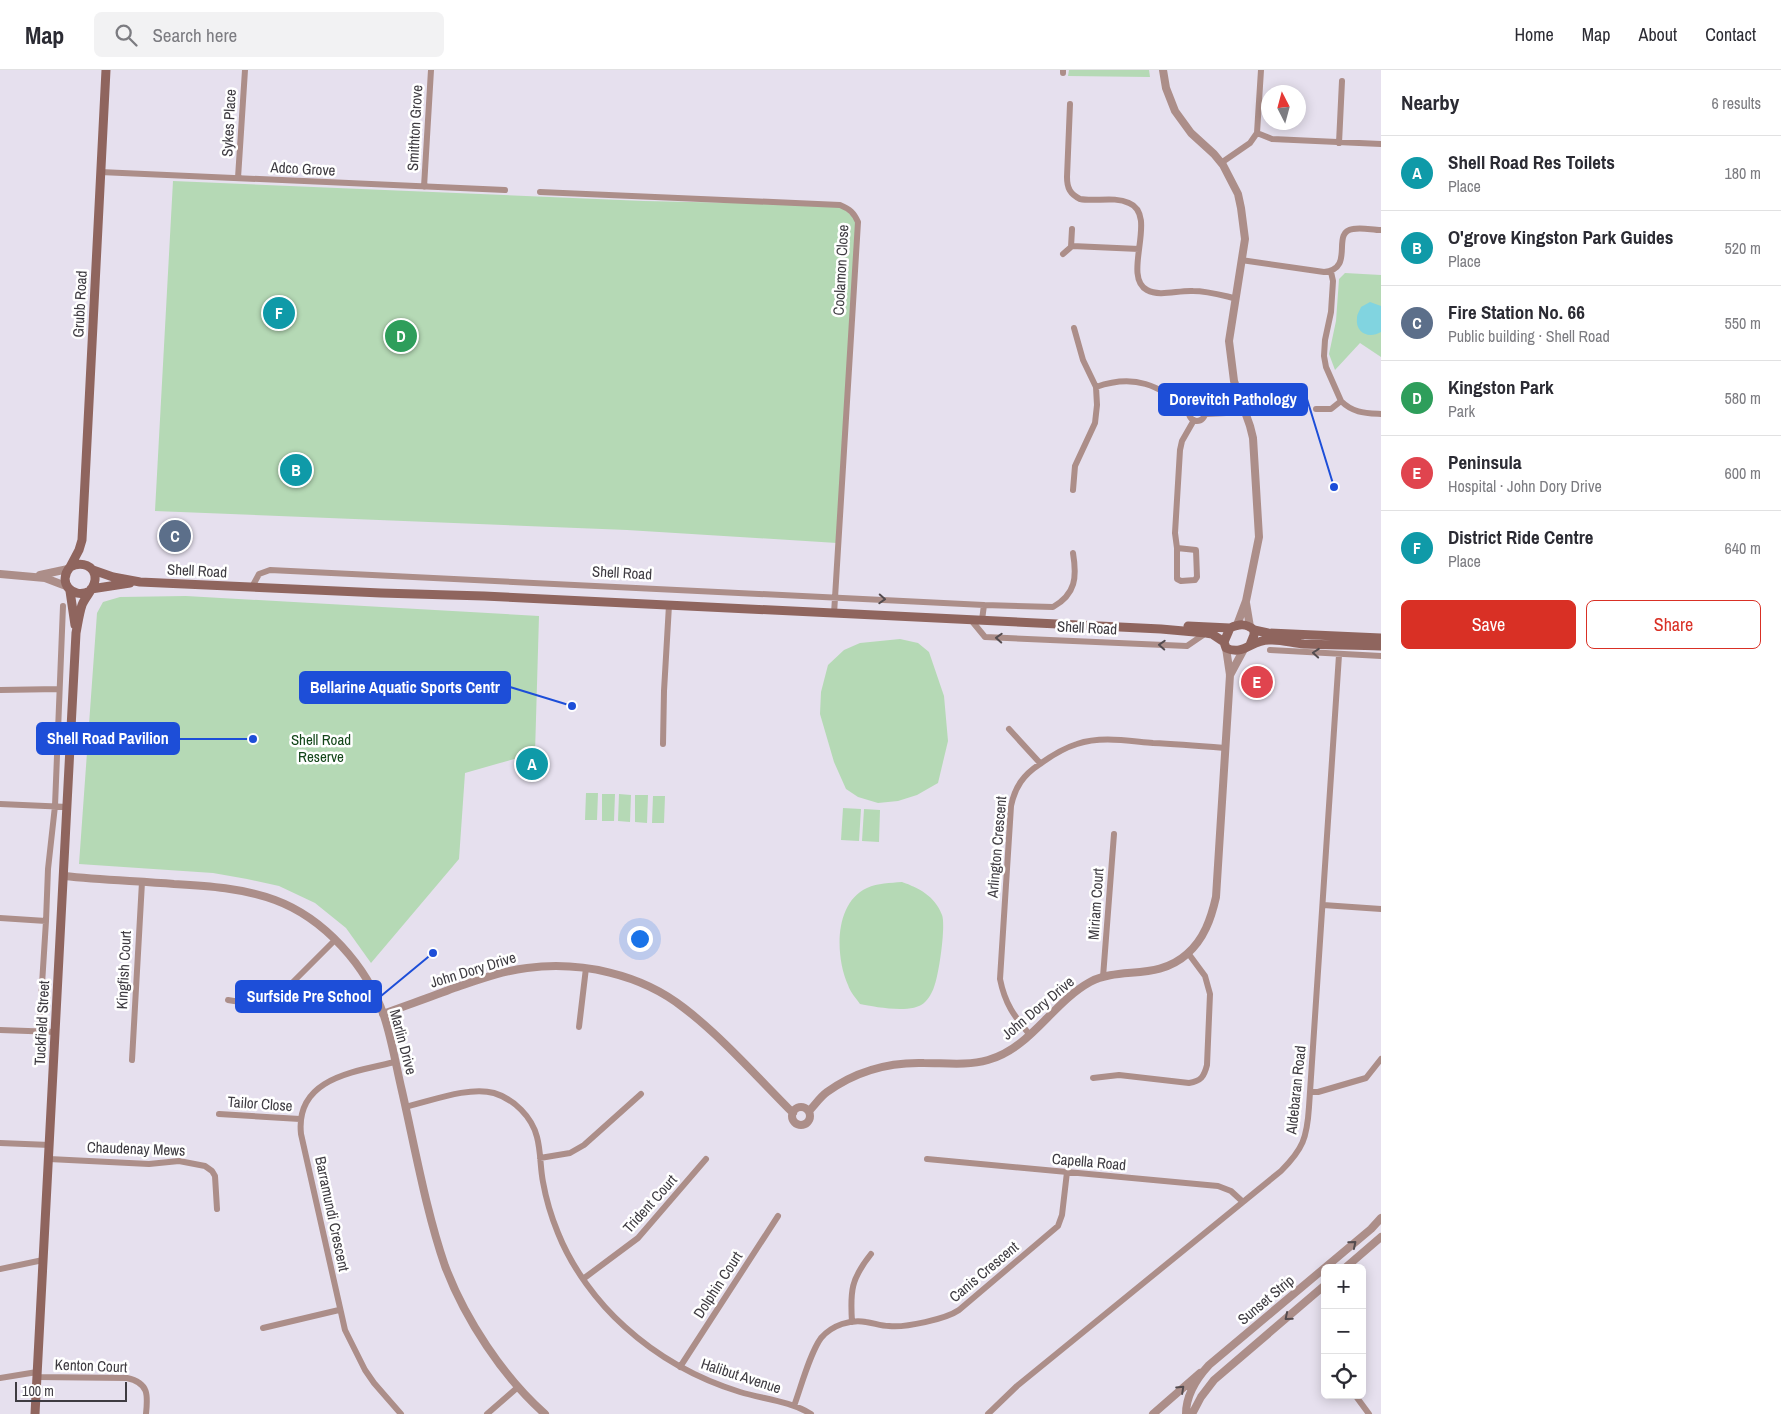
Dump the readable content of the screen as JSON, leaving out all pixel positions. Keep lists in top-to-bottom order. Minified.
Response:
{"streets":{"main road":["Grubb Road","Shell Road","Tuckfield Street"],"street":["Sykes Place","Smithton Grove","Adco Grove","Coolamon Close","Arlington Crescent","Miriam Court","Kingfish Court","John Dory Drive","Marlin Drive","Aldebaran Road","Tailor Close","Chaudenay Mews","Capella Road","Trident Court","Barramundi Crescent","Canis Crescent","Dolphin Court","Sunset Strip","Kenton Court","Halibut Avenue"]},"crossings":[["Sykes Place","Adco Grove"],["Smithton Grove","Adco Grove"],["Adco Grove","Grubb Road"],["Coolamon Close","Shell Road"],["Grubb Road","Shell Road"],["Grubb Road","Tuckfield Street"],["Shell Road","John Dory Drive"],["Shell Road","Tuckfield Street"],["Arlington Crescent","John Dory Drive"],["Miriam Court","John Dory Drive"],["Kingfish Court","Marlin Drive"],["John Dory Drive","Marlin Drive"],["Tuckfield Street","Marlin Drive"],["Tuckfield Street","Chaudenay Mews"],["Tuckfield Street","Kenton Court"],["Marlin Drive","Halibut Avenue"],["Aldebaran Road","Capella Road"],["Tailor Close","Barramundi Crescent"],["Capella Road","Canis Crescent"],["Trident Court","Halibut Avenue"],["Canis Crescent","Halibut Avenue"],["Dolphin Court","Halibut Avenue"]],"parks":["Shell Road Reserve"],"places":["Dorevitch Pathology","Bellarine Aquatic Sports Centr","Shell Road Pavilion","Surfside Pre School"],"scale_bar":"100 m","north":"top","page":{"header":"Map","search":"Search here","nav":["Home","Map","About","Contact"],"heading":["Nearby","6 results"],"list":[{"mark":"A","name":"Shell Road Res Toilets","note":"Place","value":"180 m"},{"mark":"B","name":"O'grove Kingston Park Guides","note":"Place","value":"520 m"},{"mark":"C","name":"Fire Station No. 66","note":"Public building · Shell Road","value":"550 m"},{"mark":"D","name":"Kingston Park","note":"Park","value":"580 m"},{"mark":"E","name":"Peninsula","note":"Hospital · John Dory Drive","value":"600 m"},{"mark":"F","name":"District Ride Centre","note":"Place","value":"640 m"}],"pins":["F","D","B","C","E","A"],"buttons":["Save","Share"],"map_buttons":["+","−"],"scale":"100 m"}}
